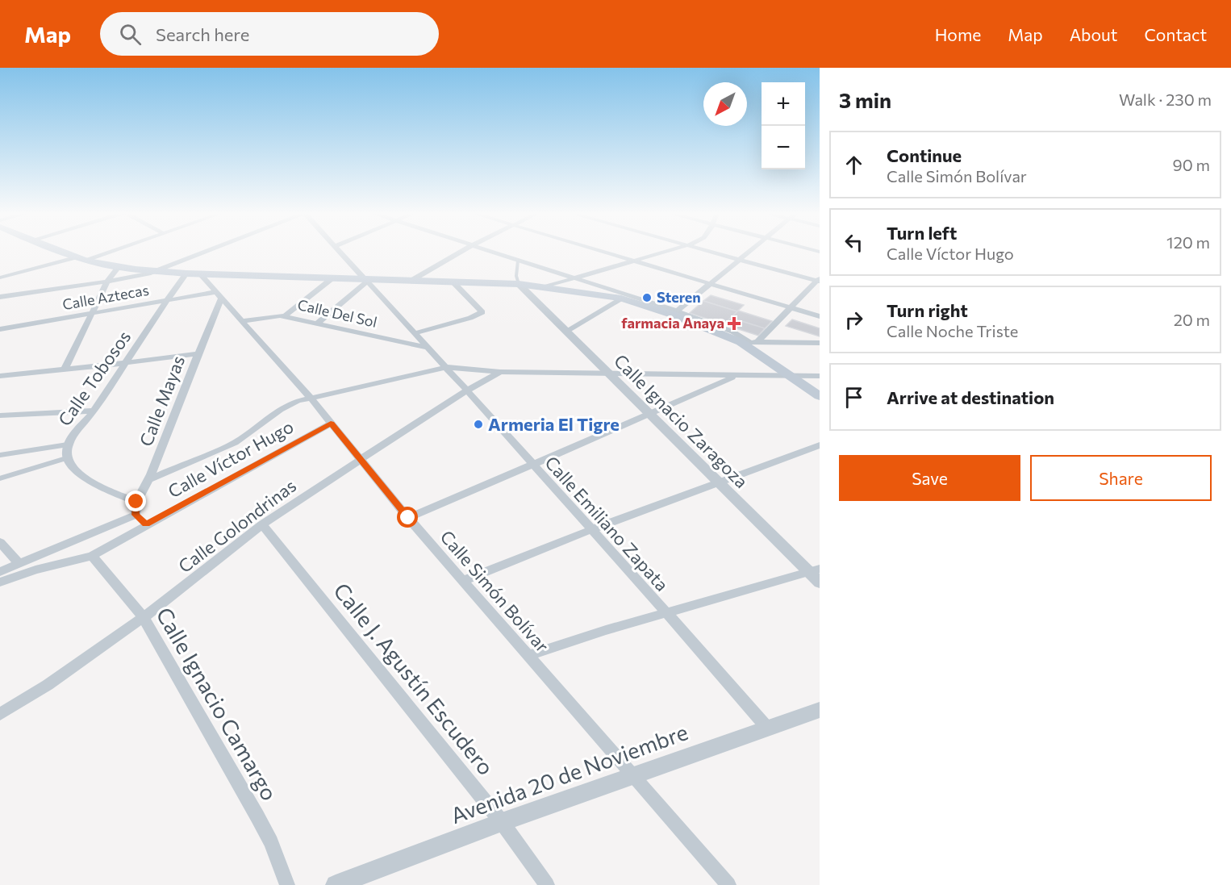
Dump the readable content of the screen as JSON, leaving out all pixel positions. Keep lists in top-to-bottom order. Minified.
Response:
{"streets":{"street":["Calle Aztecas","Calle Del Sol","Calle Tobosos","Calle Mayas","Calle Ignacio Zaragoza","Calle Víctor Hugo","Calle Emiliano Zapata","Calle Golondrinas","Calle Simón Bolívar","Calle J. Agustín Escudero","Calle Ignacio Camargo","Avenida 20 de Noviembre"]},"crossings":[["Calle Aztecas","Calle Tobosos"],["Calle Aztecas","Calle Mayas"],["Calle Aztecas","Calle Simón Bolívar"],["Calle Del Sol","Calle Emiliano Zapata"],["Calle Del Sol","Calle Simón Bolívar"],["Calle Mayas","Calle Simón Bolívar"],["Calle Víctor Hugo","Calle Simón Bolívar"],["Calle Víctor Hugo","Calle Ignacio Camargo"],["Calle Emiliano Zapata","Calle Golondrinas"],["Calle Emiliano Zapata","Avenida 20 de Noviembre"],["Calle Golondrinas","Calle Simón Bolívar"],["Calle Golondrinas","Calle J. Agustín Escudero"],["Calle Golondrinas","Calle Ignacio Camargo"],["Calle Simón Bolívar","Avenida 20 de Noviembre"],["Calle J. Agustín Escudero","Avenida 20 de Noviembre"]],"places":{"other":["Steren","Armeria El Tigre"],"health":["farmacia Anaya"]},"north":"bottom left","page":{"header":"Map","search":"Search here","nav":["Home","Map","About","Contact"],"heading":["3 min","Walk · 230 m"],"map_buttons":["+","−"],"list":[["Continue","Calle Simón Bolívar","90 m"],["Turn left","Calle Víctor Hugo","120 m"],["Turn right","Calle Noche Triste","20 m"],"Arrive at destination"],"buttons":["Save","Share"]}}
